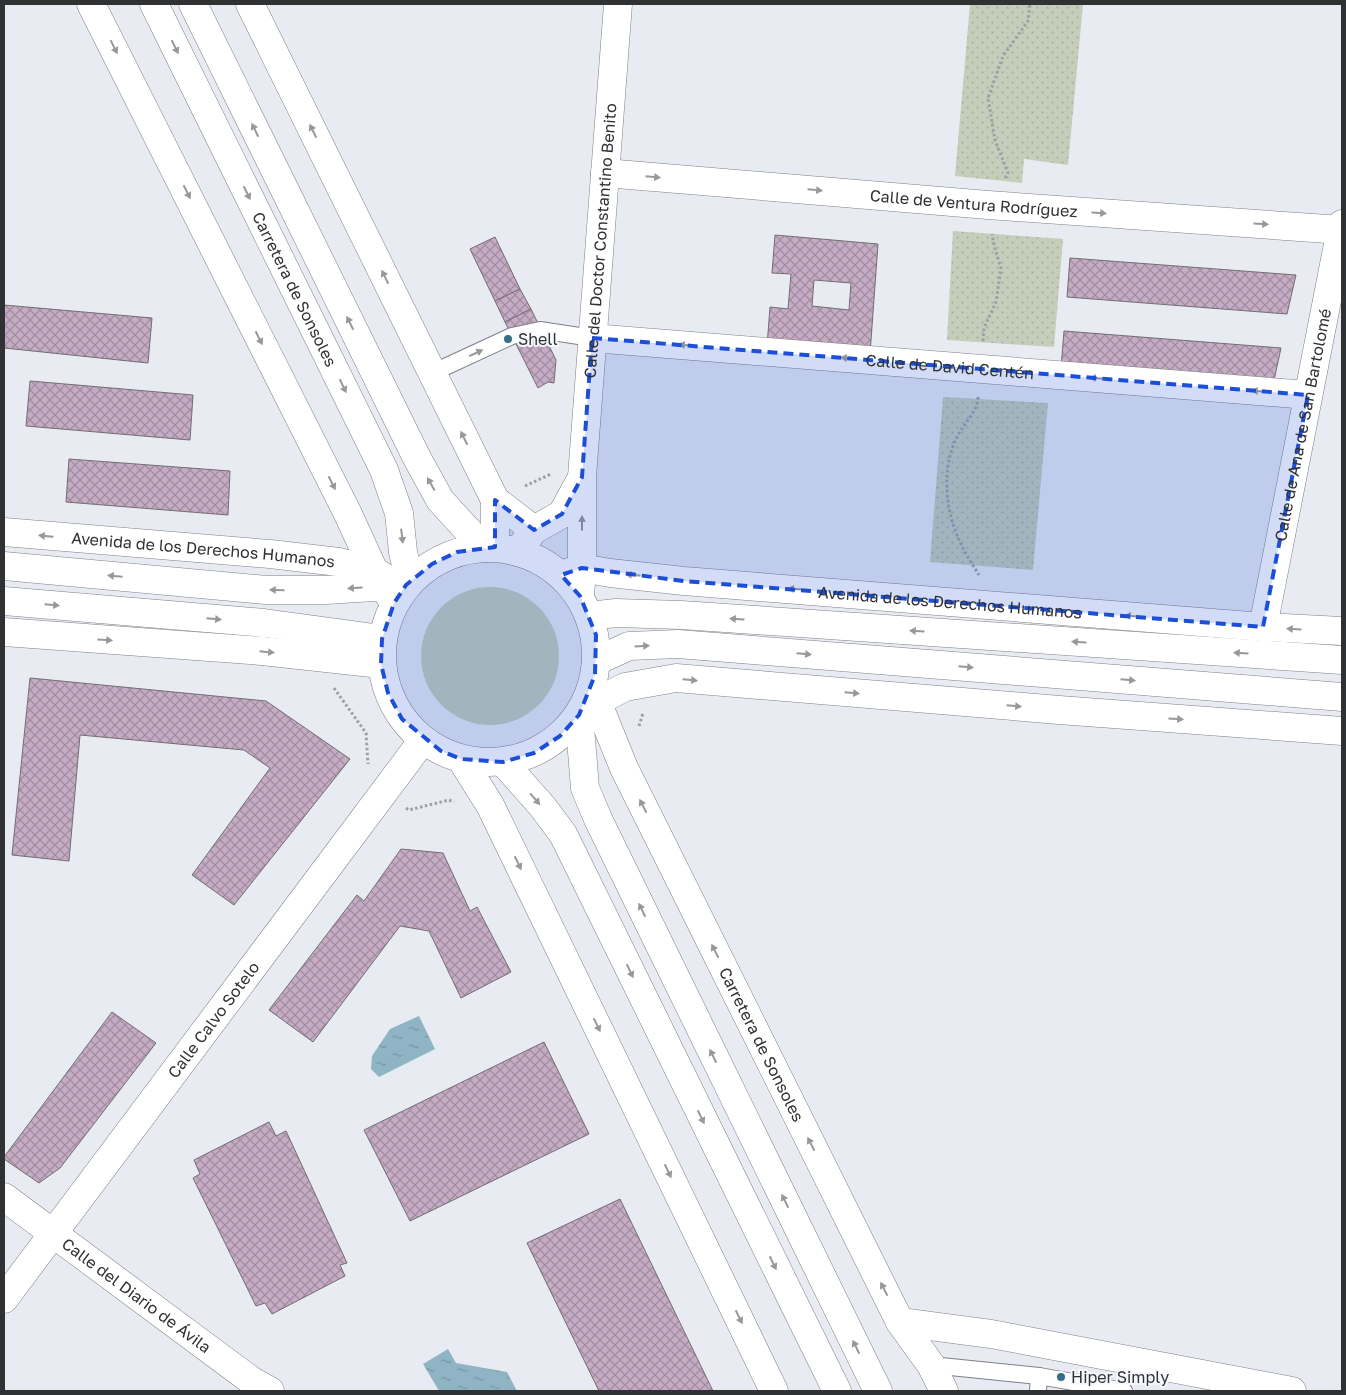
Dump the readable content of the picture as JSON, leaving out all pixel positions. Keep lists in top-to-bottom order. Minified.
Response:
{"streets":{"main road":["Calle de Ventura Rodríguez","Calle del Doctor Constantino Benito","Carretera de Sonsoles","Calle de David Centén","Calle de Ana de San Bartolomé","Avenida de los Derechos Humanos","Calle Calvo Sotelo","Calle del Diario de Ávila"]},"crossings":[["Calle de Ventura Rodríguez","Calle del Doctor Constantino Benito"],["Calle de Ventura Rodríguez","Calle de Ana de San Bartolomé"],["Calle del Doctor Constantino Benito","Calle de David Centén"],["Calle del Doctor Constantino Benito","Avenida de los Derechos Humanos"],["Carretera de Sonsoles","Avenida de los Derechos Humanos"],["Calle de David Centén","Calle de Ana de San Bartolomé"],["Calle de Ana de San Bartolomé","Avenida de los Derechos Humanos"],["Calle Calvo Sotelo","Calle del Diario de Ávila"]],"one_way":["Calle de Ventura Rodríguez","Calle de David Centén"],"places":["Shell","Hiper Simply"]}
